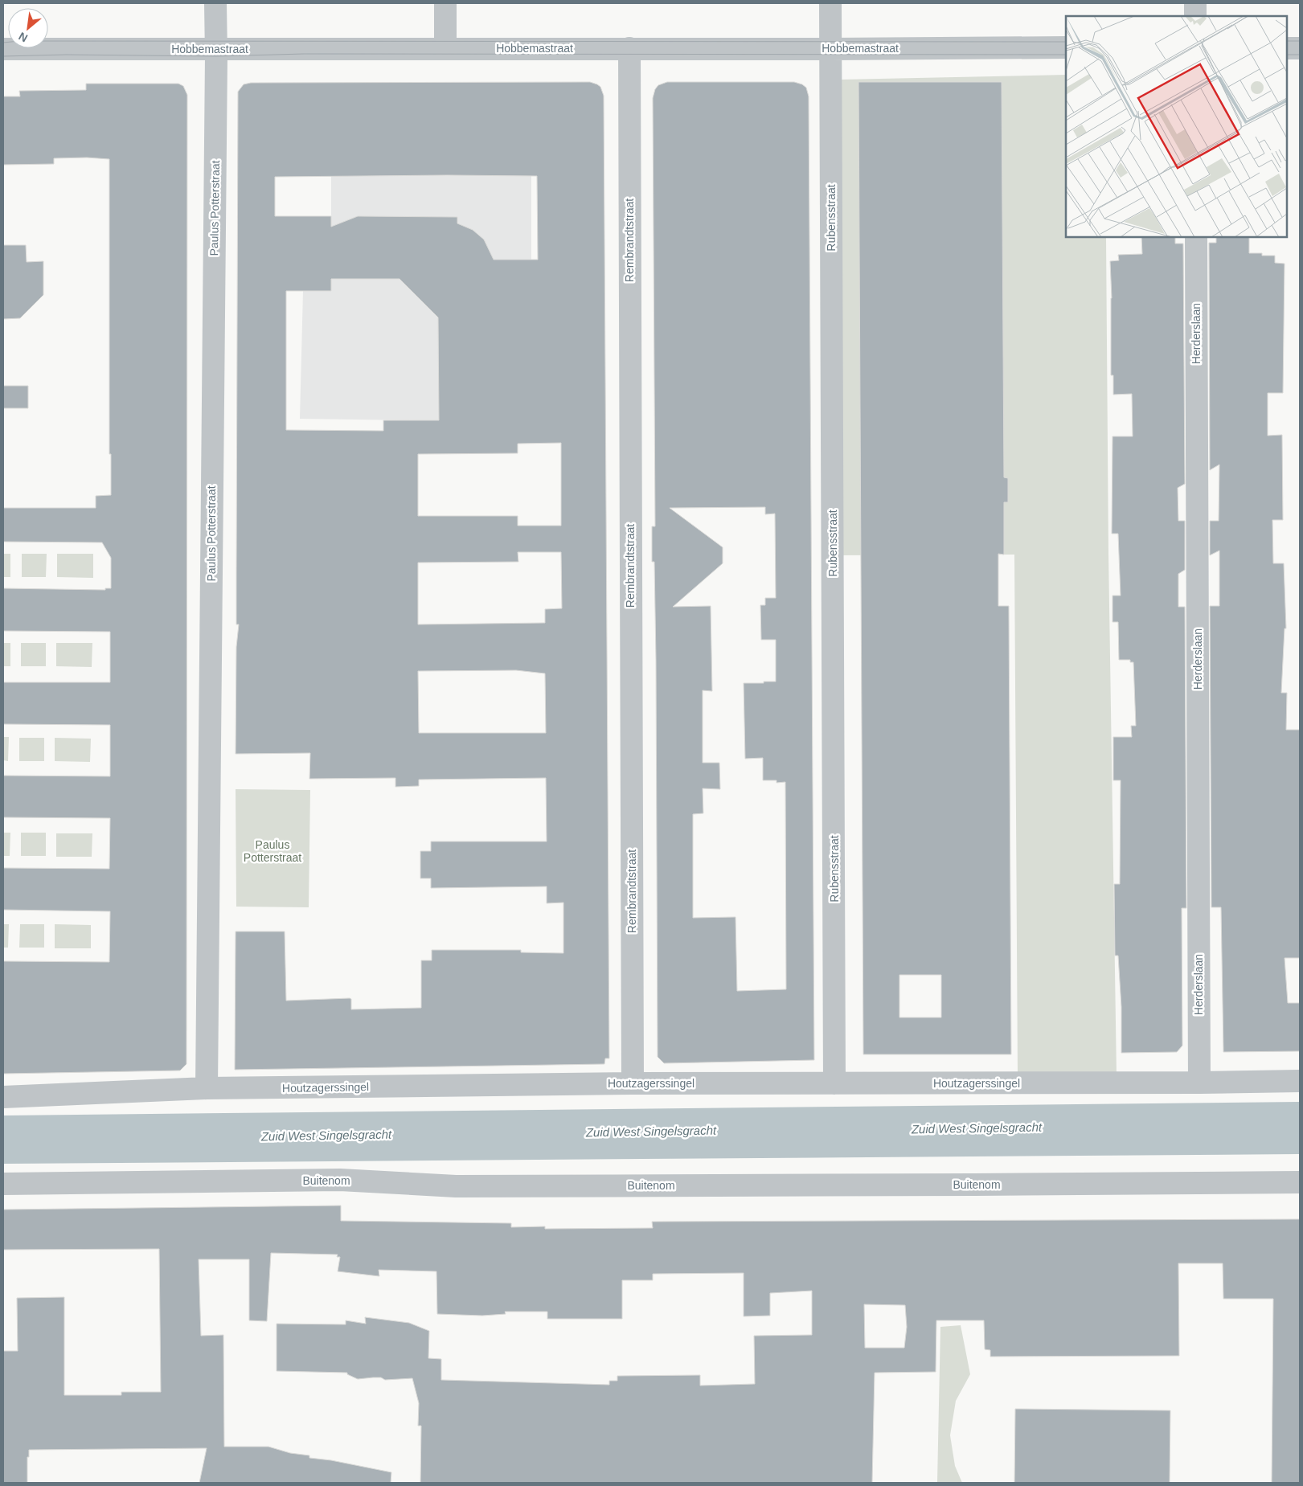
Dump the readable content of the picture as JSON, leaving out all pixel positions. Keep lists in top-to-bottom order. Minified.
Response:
{"streets":{"street":["Hobbemastraat","Paulus Potterstraat","Rubensstraat","Rembrandtstraat","Herderslaan","Houtzagerssingel","Buitenom"]},"crossings":[["Hobbemastraat","Paulus Potterstraat"],["Hobbemastraat","Rubensstraat"],["Hobbemastraat","Rembrandtstraat"],["Paulus Potterstraat","Houtzagerssingel"],["Rubensstraat","Houtzagerssingel"],["Rembrandtstraat","Houtzagerssingel"],["Herderslaan","Houtzagerssingel"]],"water":["Zuid West Singelsgracht"],"parks":["Paulus Potterstraat"],"north":"bottom left"}
